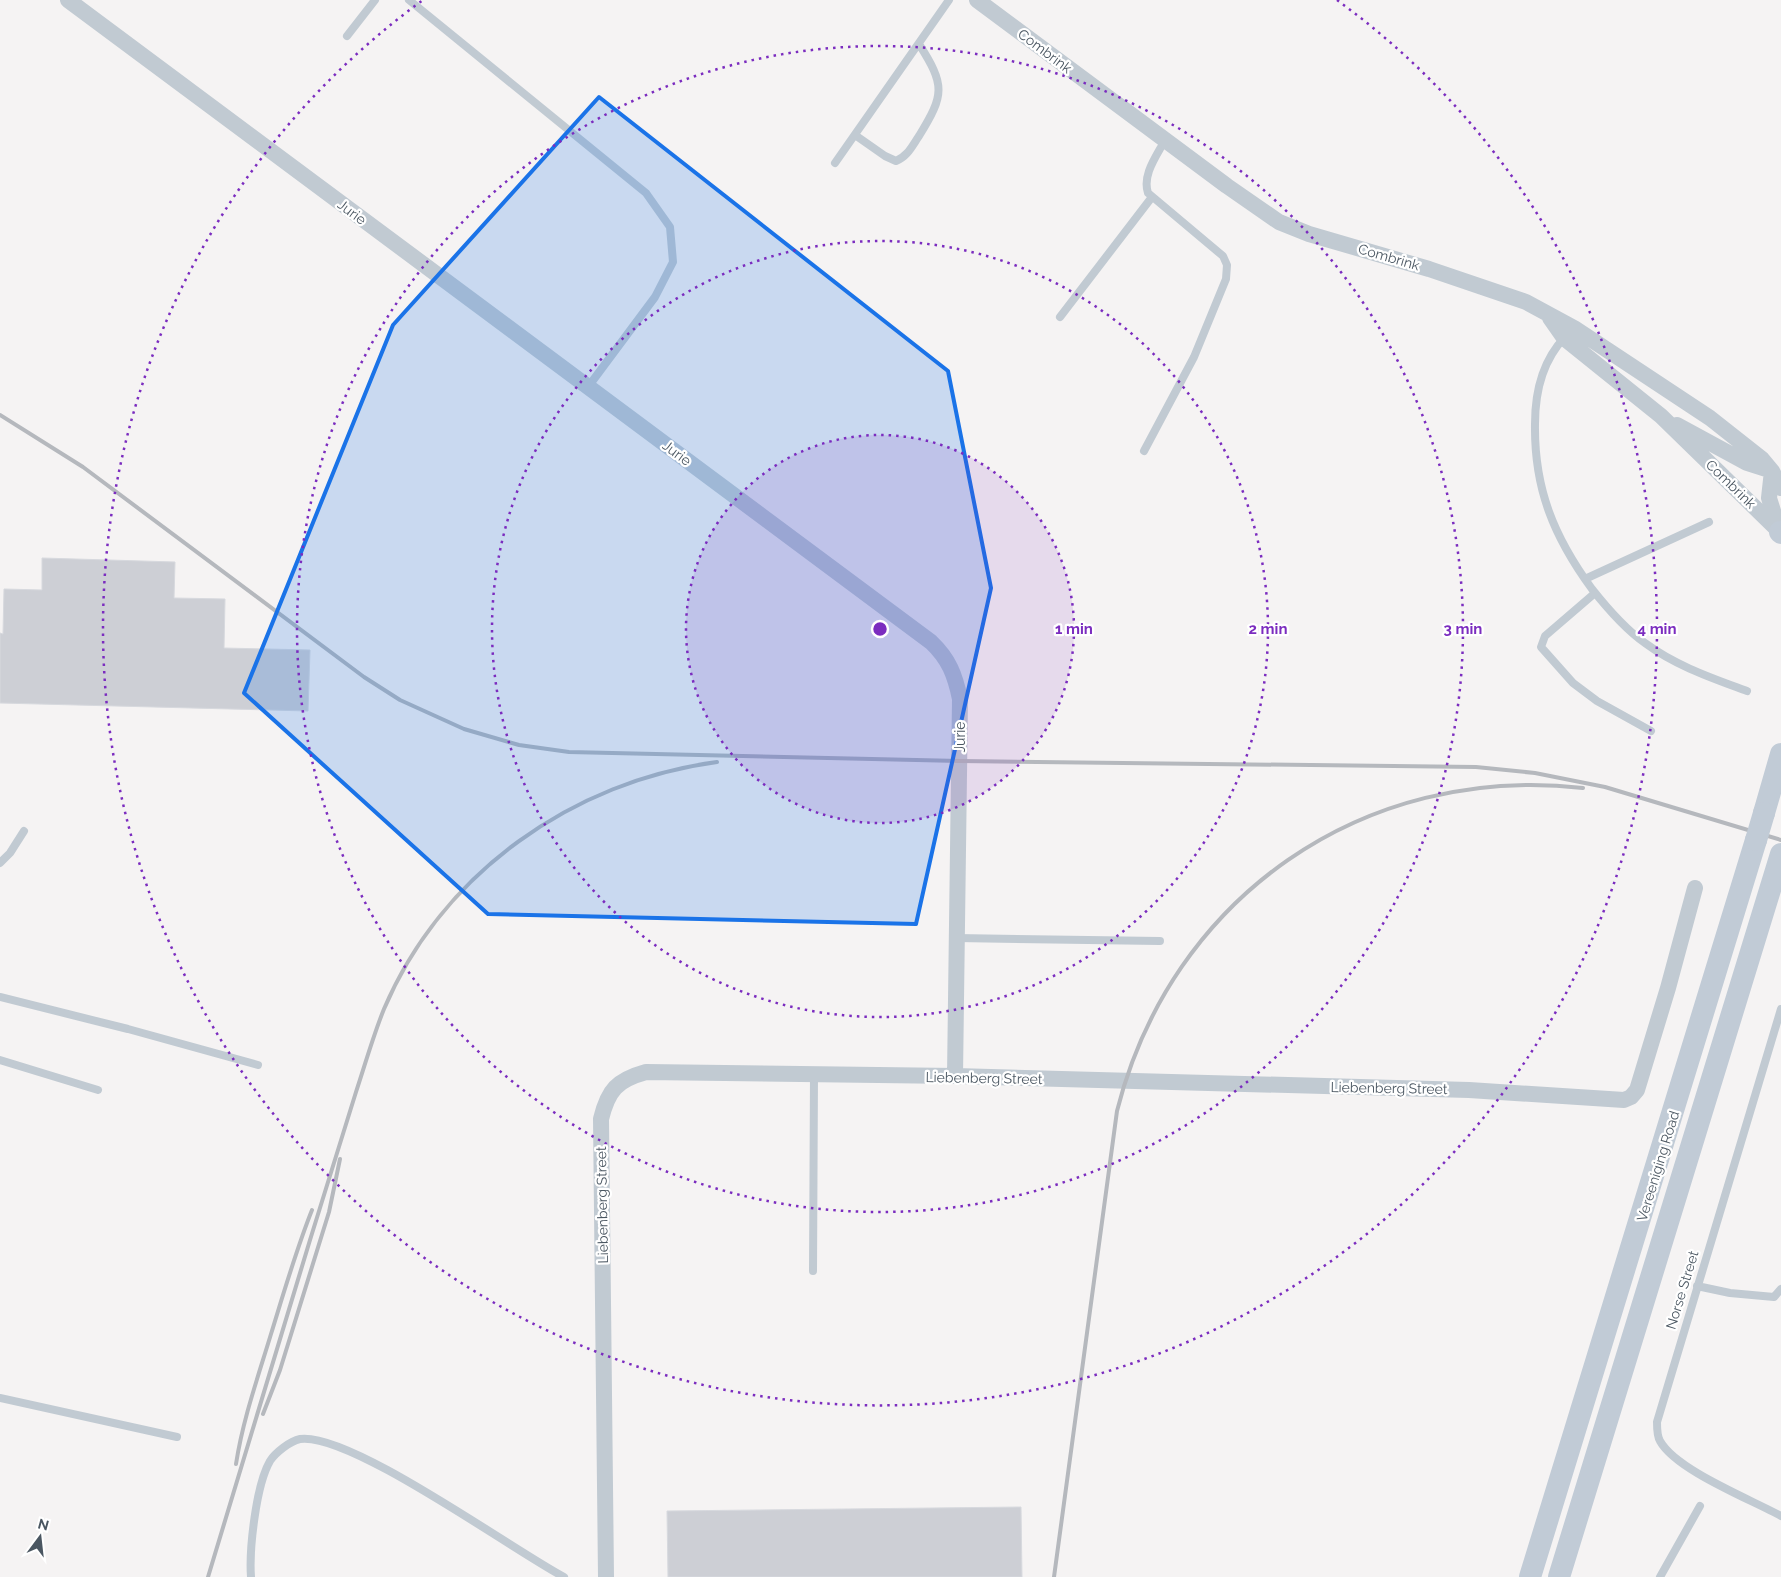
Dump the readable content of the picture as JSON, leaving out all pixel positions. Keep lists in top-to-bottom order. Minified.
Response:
{"streets":{"main road":["Vereeniging Road"],"street":["Combrink","Jurie","Liebenberg Street"],"lane":["Norse Street"]},"crossings":[["Jurie","Liebenberg Street"]],"north":"top","rings":["1 min","2 min","3 min","4 min"]}
